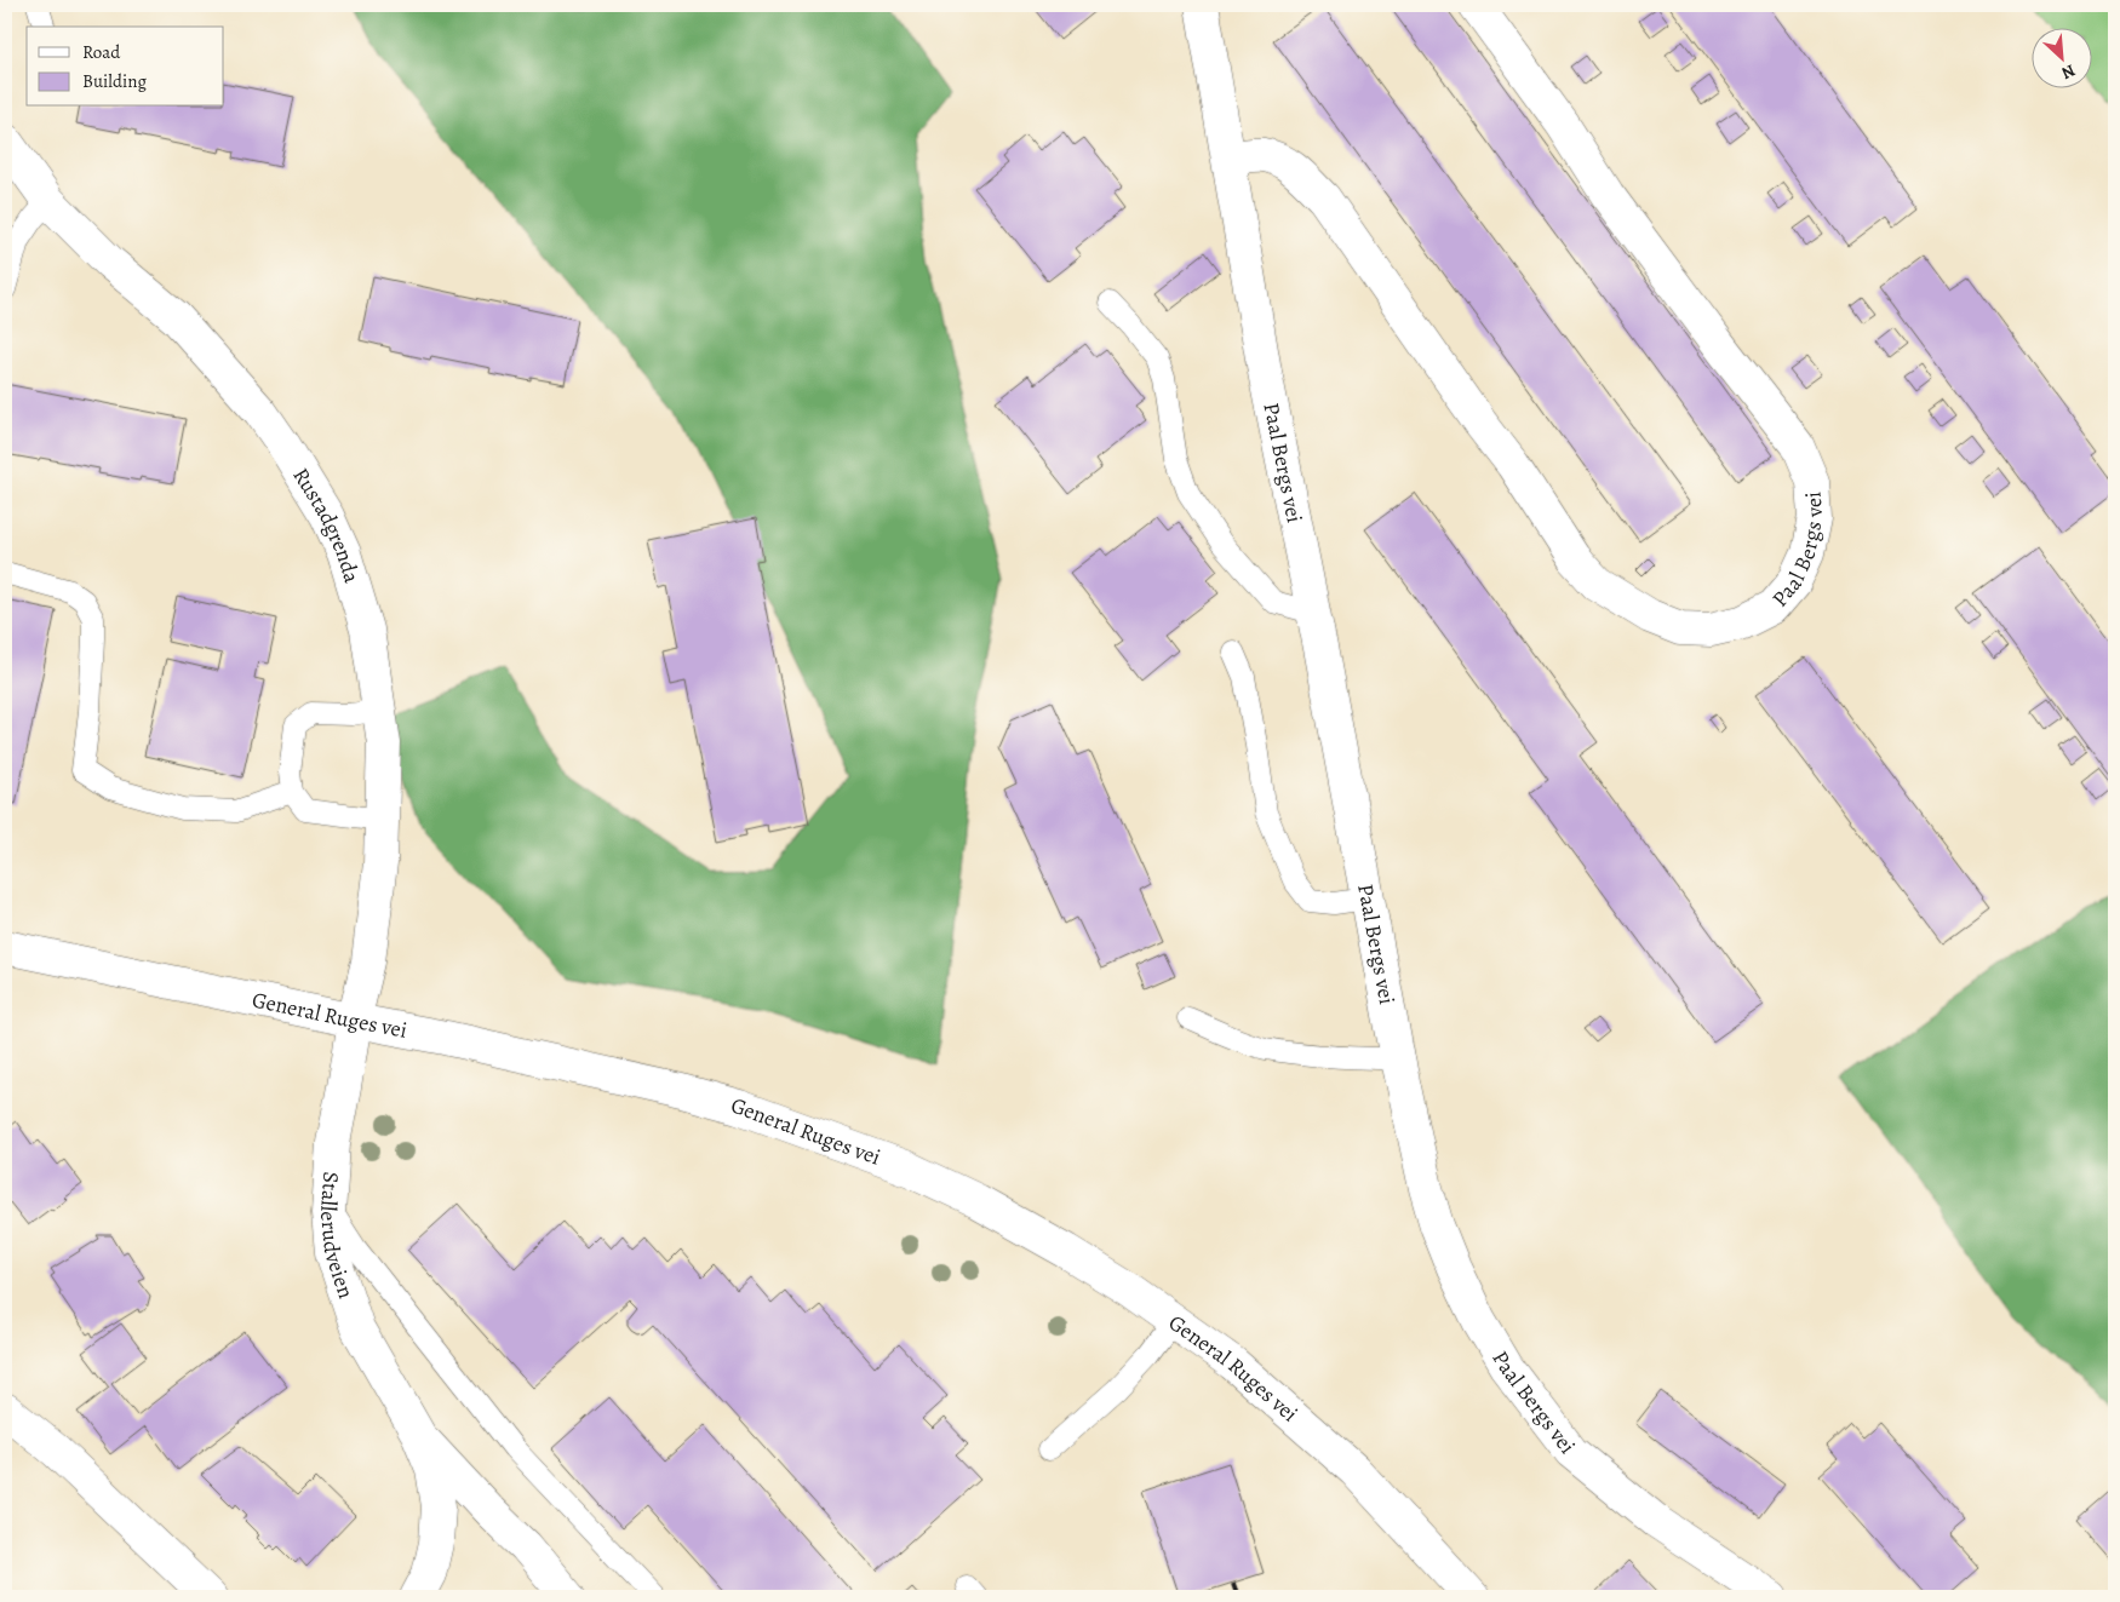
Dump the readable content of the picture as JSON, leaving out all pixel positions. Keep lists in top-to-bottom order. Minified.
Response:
{"streets":{"street":["Paal Bergs vei","Rustadgrenda","General Ruges vei","Stallerudveien"]},"crossings":[["Rustadgrenda","General Ruges vei"],["Rustadgrenda","Stallerudveien"],["General Ruges vei","Stallerudveien"]],"legend":["Road","Building"],"north":"bottom right"}
